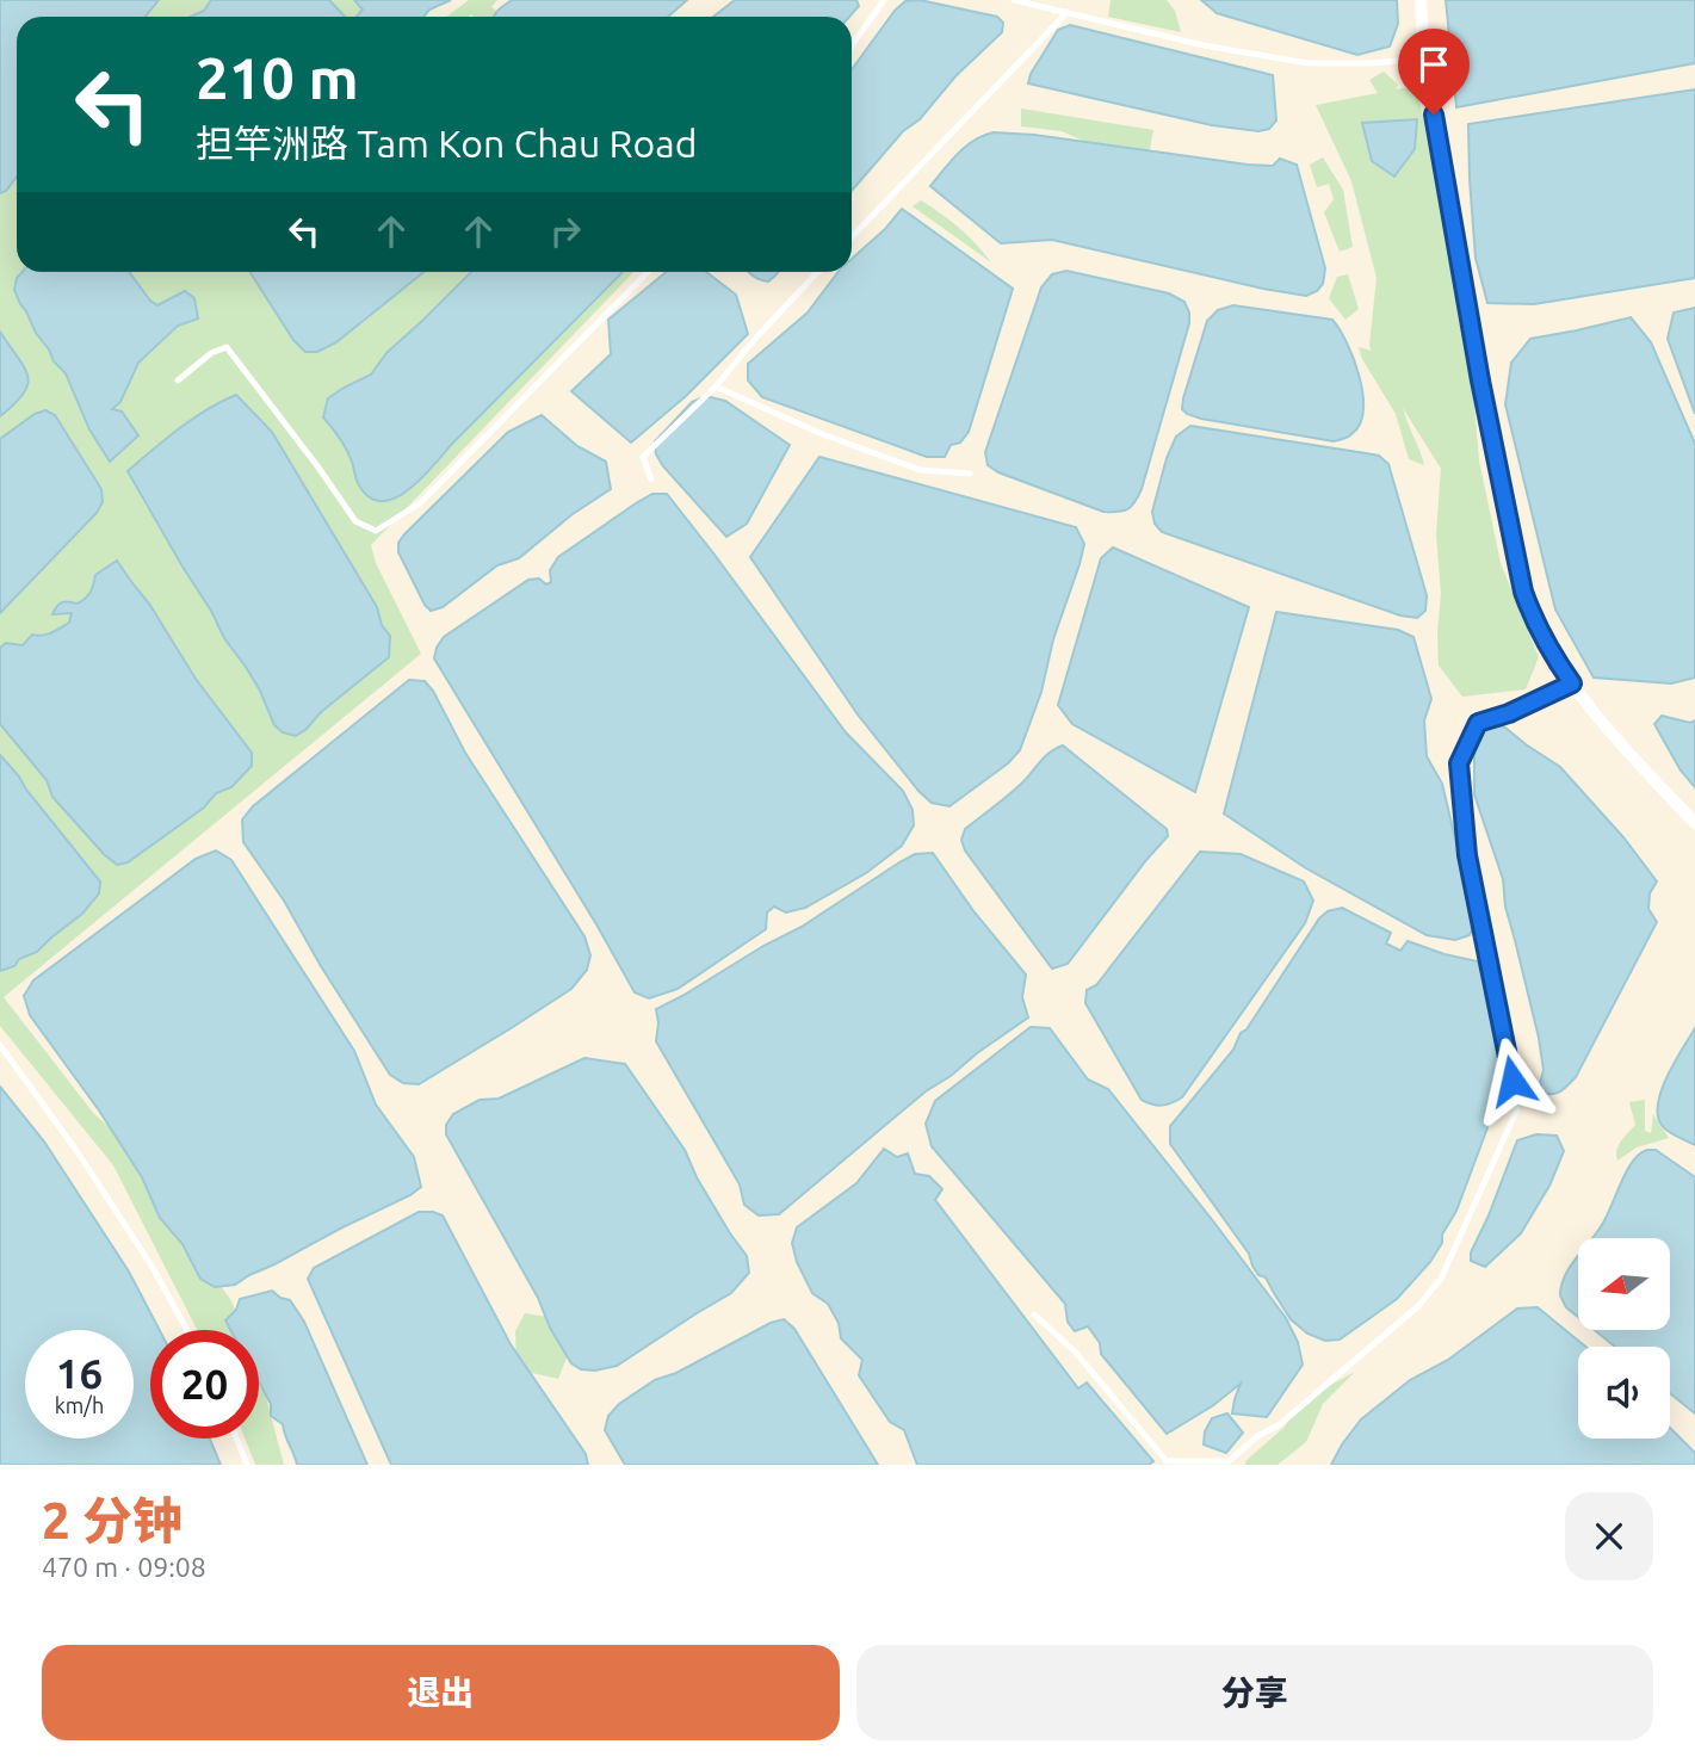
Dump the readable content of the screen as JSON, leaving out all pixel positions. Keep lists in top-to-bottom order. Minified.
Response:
{"north":"left","page":{"turn":["210 m","担竿洲路 Tam Kon Chau Road"],"speed":"16 km/h","limit":"20","heading":["2 分钟","470 m · 09:08"],"buttons":["退出","分享"]}}
